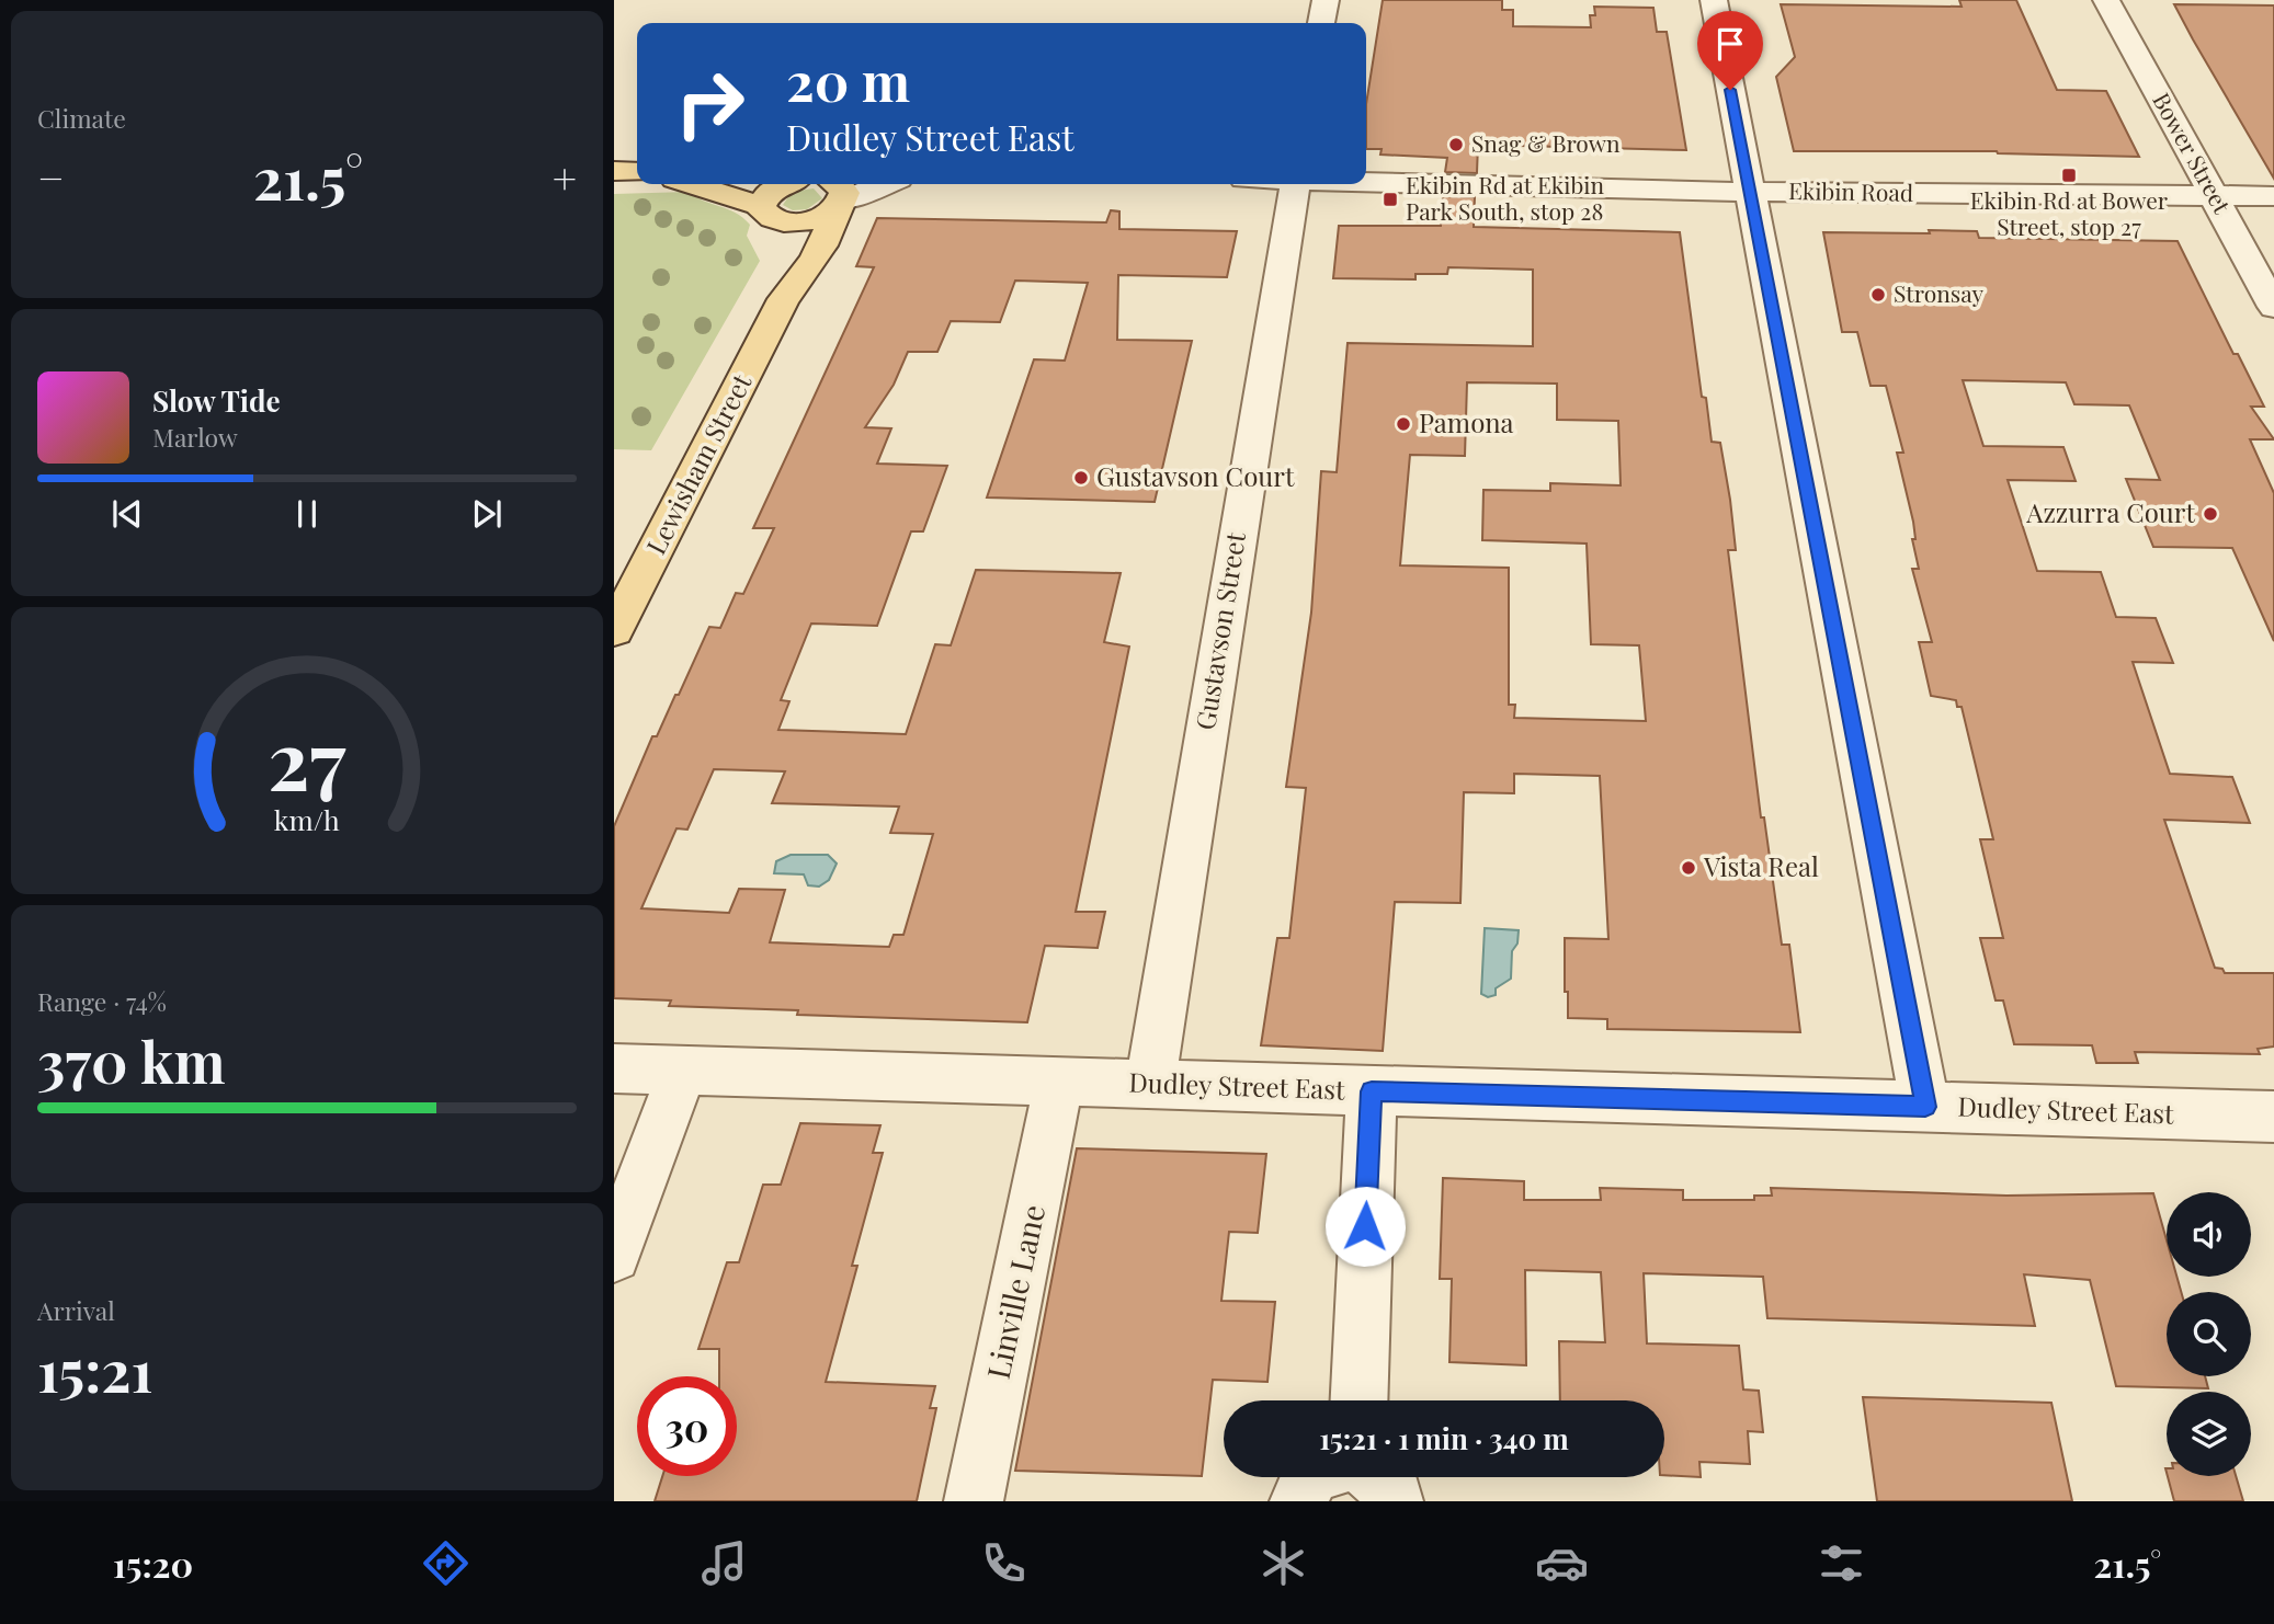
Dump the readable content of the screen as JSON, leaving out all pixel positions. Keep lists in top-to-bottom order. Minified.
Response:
{"streets":{"main road":["Lewisham Street"],"street":["Bower Street","Ekibin Road","Gustavson Street","Dudley Street East","Linville Lane"]},"crossings":[["Bower Street","Ekibin Road"],["Gustavson Street","Dudley Street East"],["Dudley Street East","Linville Lane"]],"places":{"other":["Snag & Brown","Stronsay","Pamona","Gustavson Court","Azzurra Court","Vista Real"],"transit":["Ekibin Rd at Bower Street, stop 27","Ekibin Rd at Ekibin Park South, stop 28"]},"page":{"tile":["Climate",["Range · 74%","370 km"],["Arrival","15:21"]],"turn":["20 m","Dudley Street East"],"heat":["−","21.5°","+"],"song":["Slow Tide","Marlow"],"limit":"30","trip":"15:21 · 1 min · 340 m","tabs":["15:20","21.5°"],"gauge":["27","km/h"]}}
